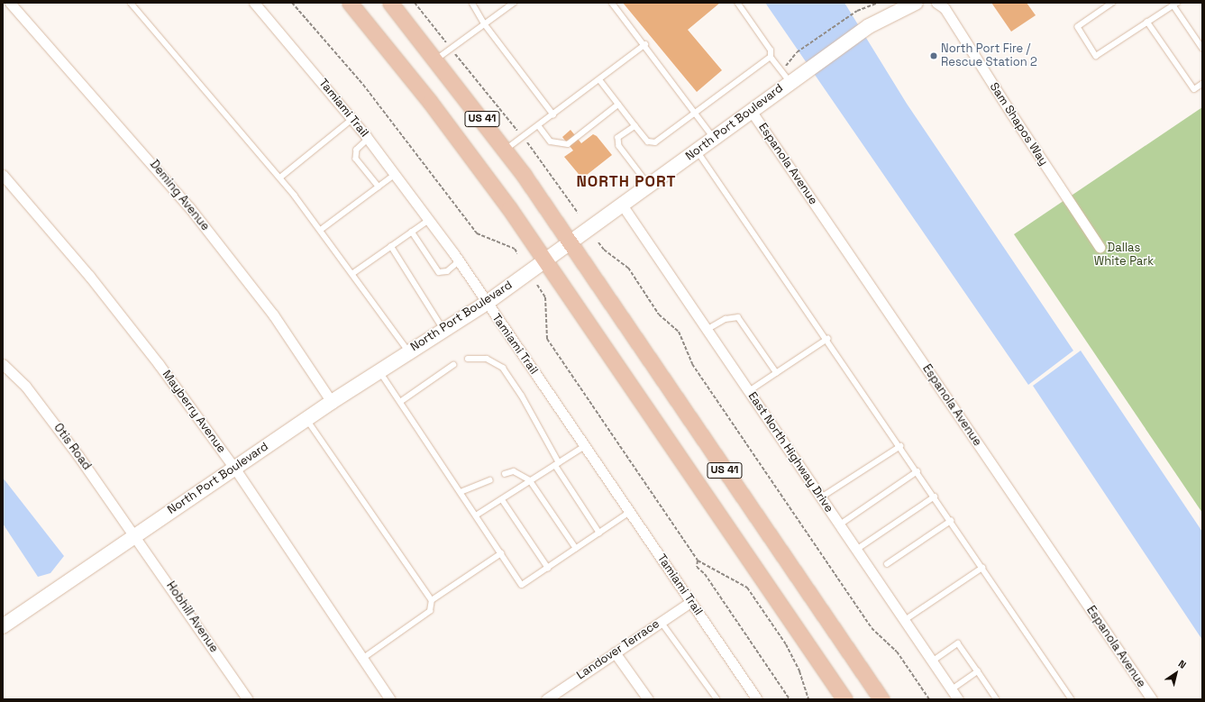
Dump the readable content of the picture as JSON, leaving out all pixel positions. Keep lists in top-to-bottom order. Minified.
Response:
{"streets":{"main road":["US 41"],"street":["Tamiami Trail","North Port Boulevard","Sam Shapos Way","Espanola Avenue","Deming Avenue","Mayberry Avenue","Otis Road","East North Highway Drive","Hobhill Avenue","Landover Terrace"]},"crossings":[["Tamiami Trail","North Port Boulevard"],["Tamiami Trail","Landover Terrace"],["US 41","North Port Boulevard"],["North Port Boulevard","Espanola Avenue"],["North Port Boulevard","Deming Avenue"],["North Port Boulevard","Mayberry Avenue"],["North Port Boulevard","Otis Road"],["North Port Boulevard","East North Highway Drive"],["North Port Boulevard","Hobhill Avenue"],["Otis Road","Hobhill Avenue"]],"districts":["NORTH PORT"],"parks":["Dallas White Park"],"places":["North Port Fire / Rescue Station 2"],"north":"top right"}
